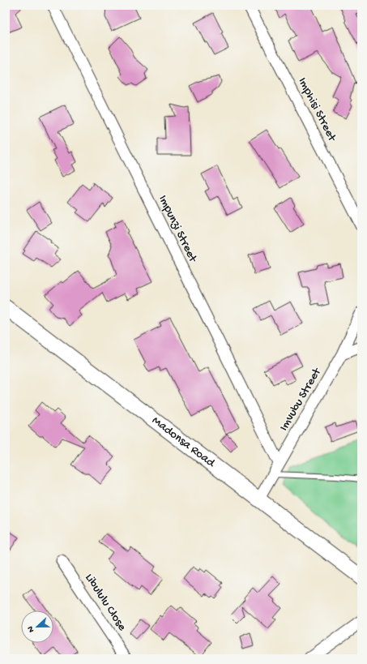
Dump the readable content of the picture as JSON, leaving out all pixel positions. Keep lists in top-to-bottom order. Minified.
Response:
{"streets":{"street":["Imphisi Street","Impunzi Street","Imvubu Street","Madonsa Road","Libululu Close"]},"crossings":[["Impunzi Street","Imvubu Street"],["Imvubu Street","Madonsa Road"]],"north":"left"}
